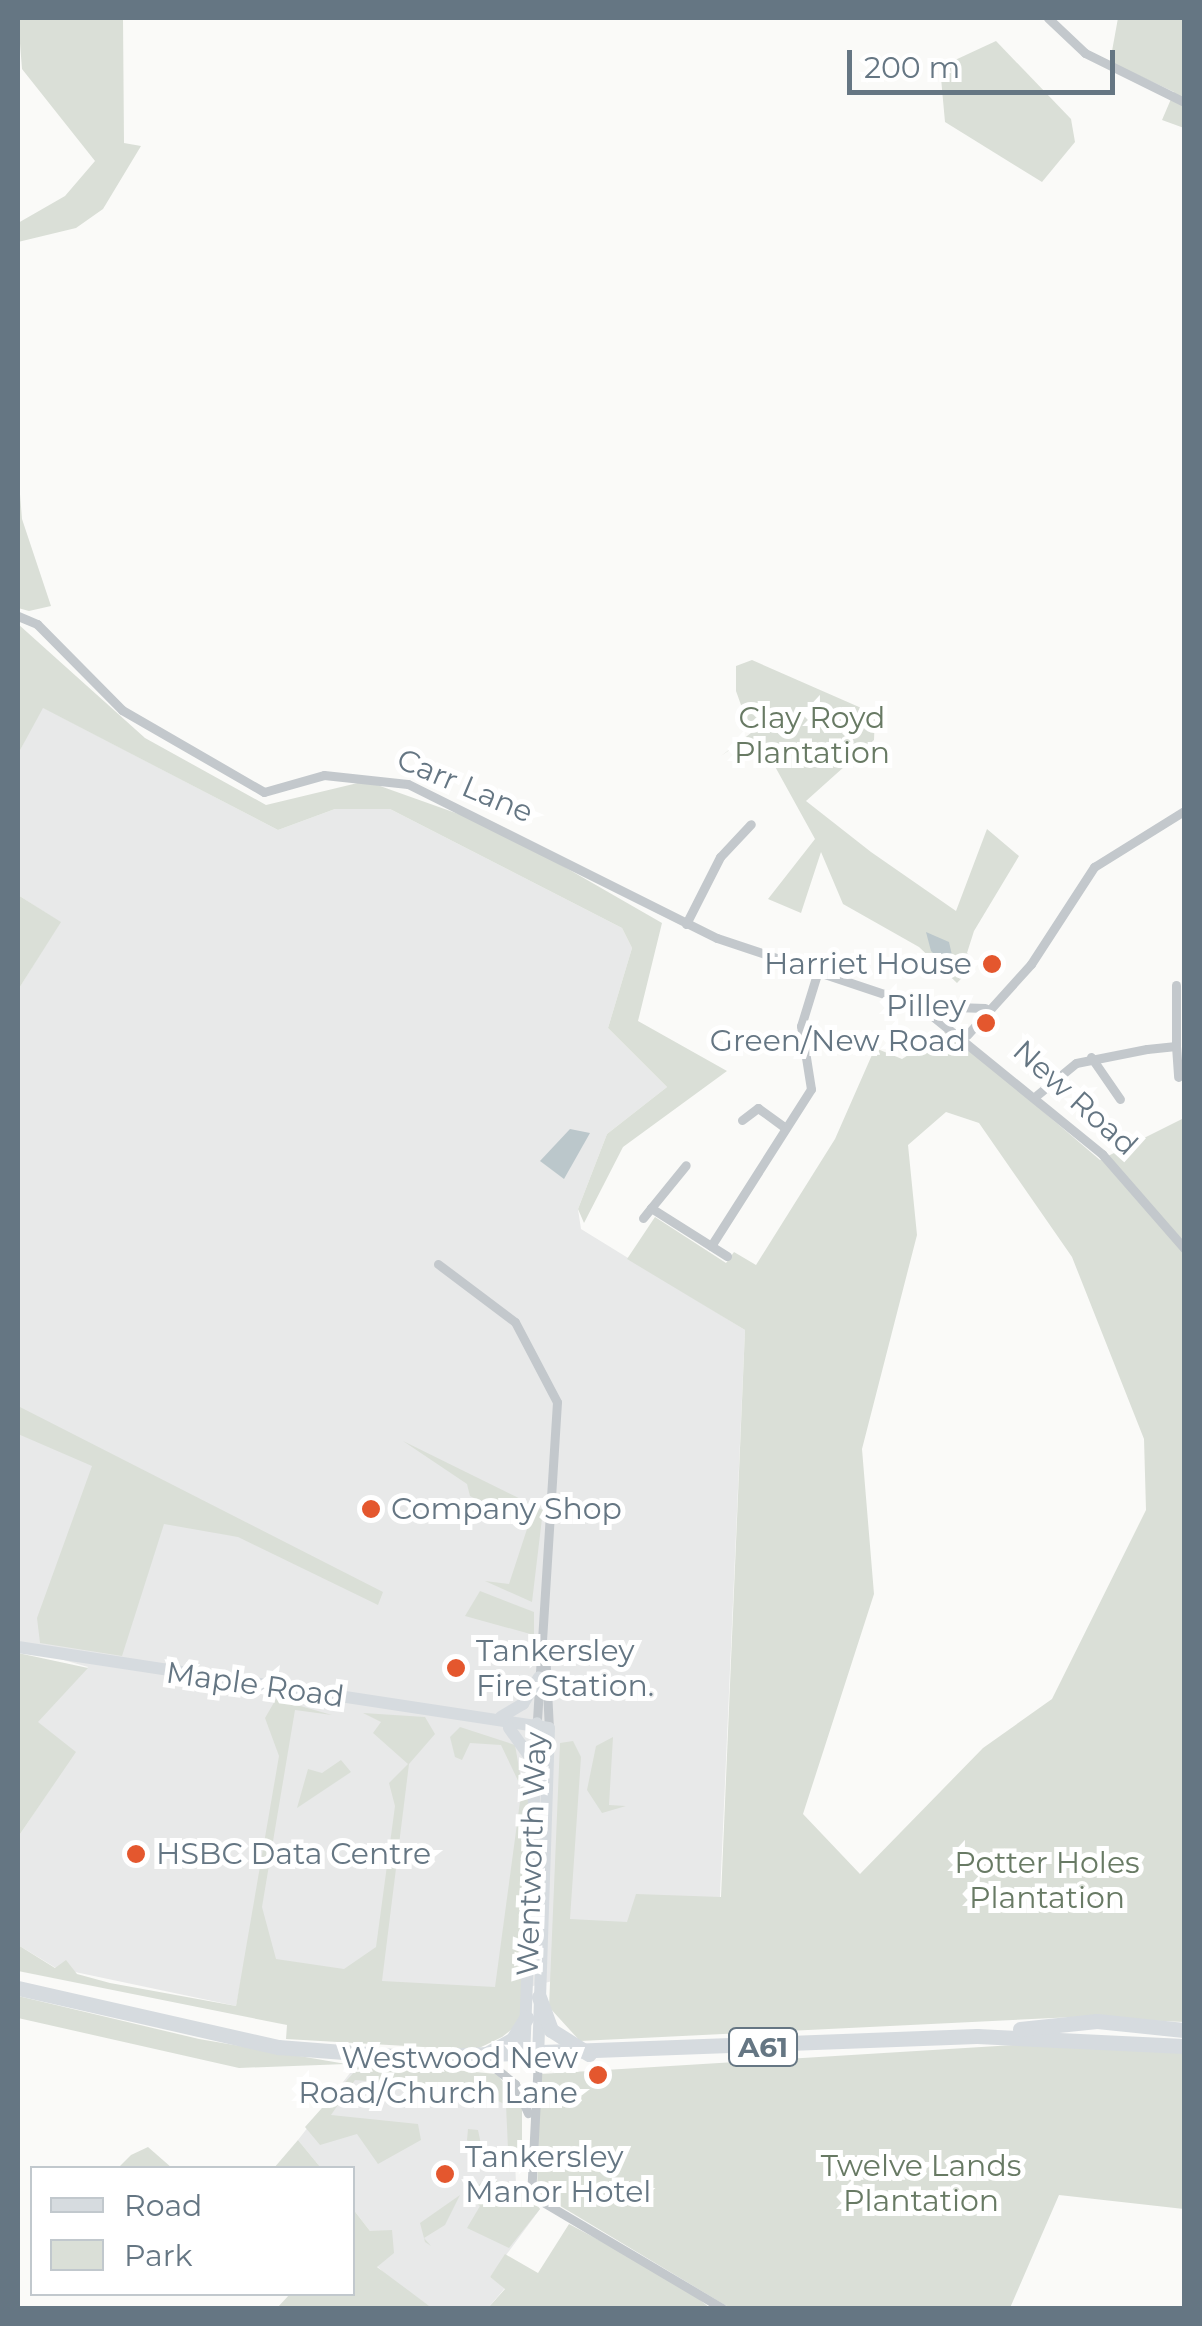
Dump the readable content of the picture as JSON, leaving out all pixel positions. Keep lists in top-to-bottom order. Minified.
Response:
{"streets":{"highway":["A61"],"street":["Carr Lane","New Road","Maple Road","Wentworth Way"]},"crossings":[["Carr Lane","New Road"],["Maple Road","Wentworth Way"],["Wentworth Way","A61"]],"parks":["Clay Royd Plantation","Potter Holes Plantation","Twelve Lands Plantation"],"places":["Harriet House","Pilley Green/New Road","Company Shop","Tankersley Fire Station.","HSBC Data Centre","Westwood New Road/Church Lane","Tankersley Manor Hotel"],"legend":["Road","Park"],"scale_bar":"200 m"}
